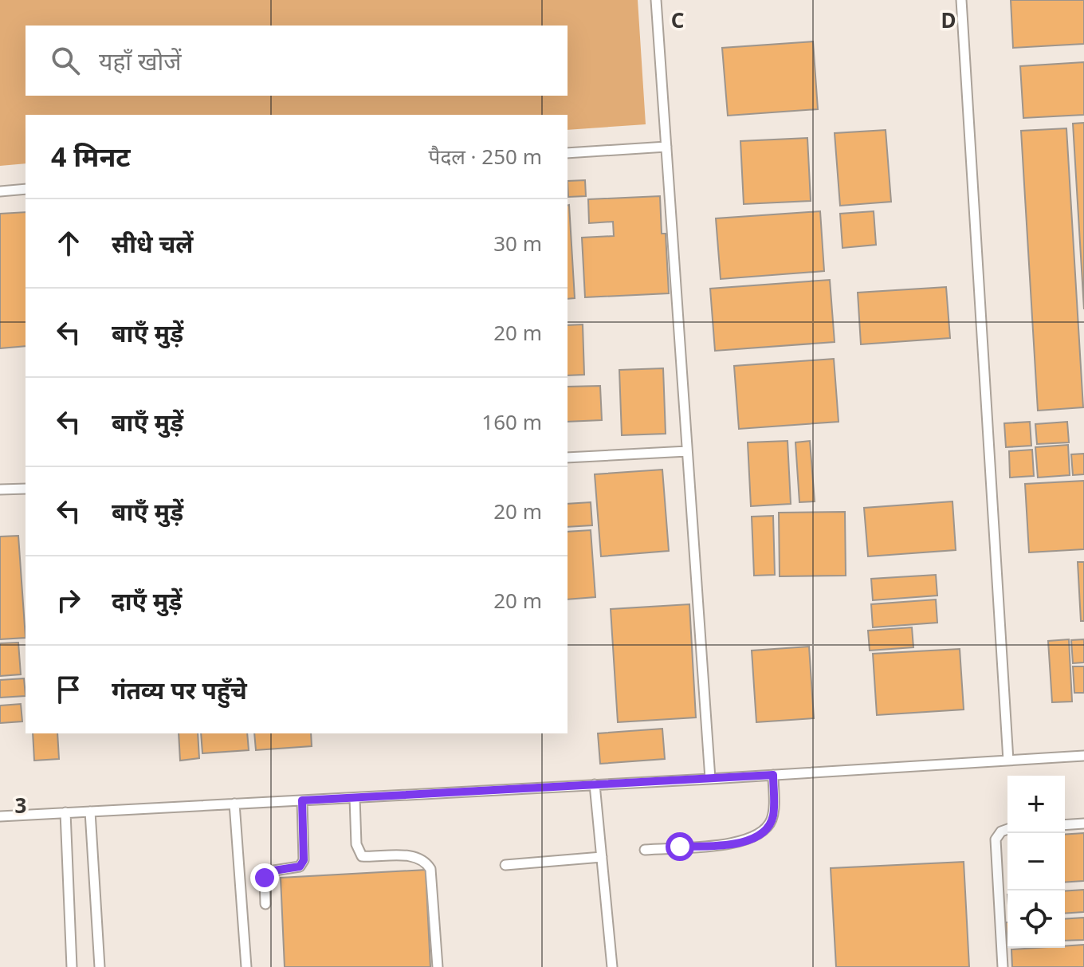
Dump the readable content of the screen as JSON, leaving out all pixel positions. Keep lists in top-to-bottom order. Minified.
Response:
{"page":{"search":"यहाँ खोजें","heading":["4 मिनट","पैदल · 250 m"],"list":[["सीधे चलें","30 m"],["बाएँ मुड़ें","20 m"],["बाएँ मुड़ें","160 m"],["बाएँ मुड़ें","20 m"],["दाएँ मुड़ें","20 m"],"गंतव्य पर पहुँचे"],"map_buttons":["+","−"]},"grid":{"columns":["C","D"],"rows":["3"]}}
